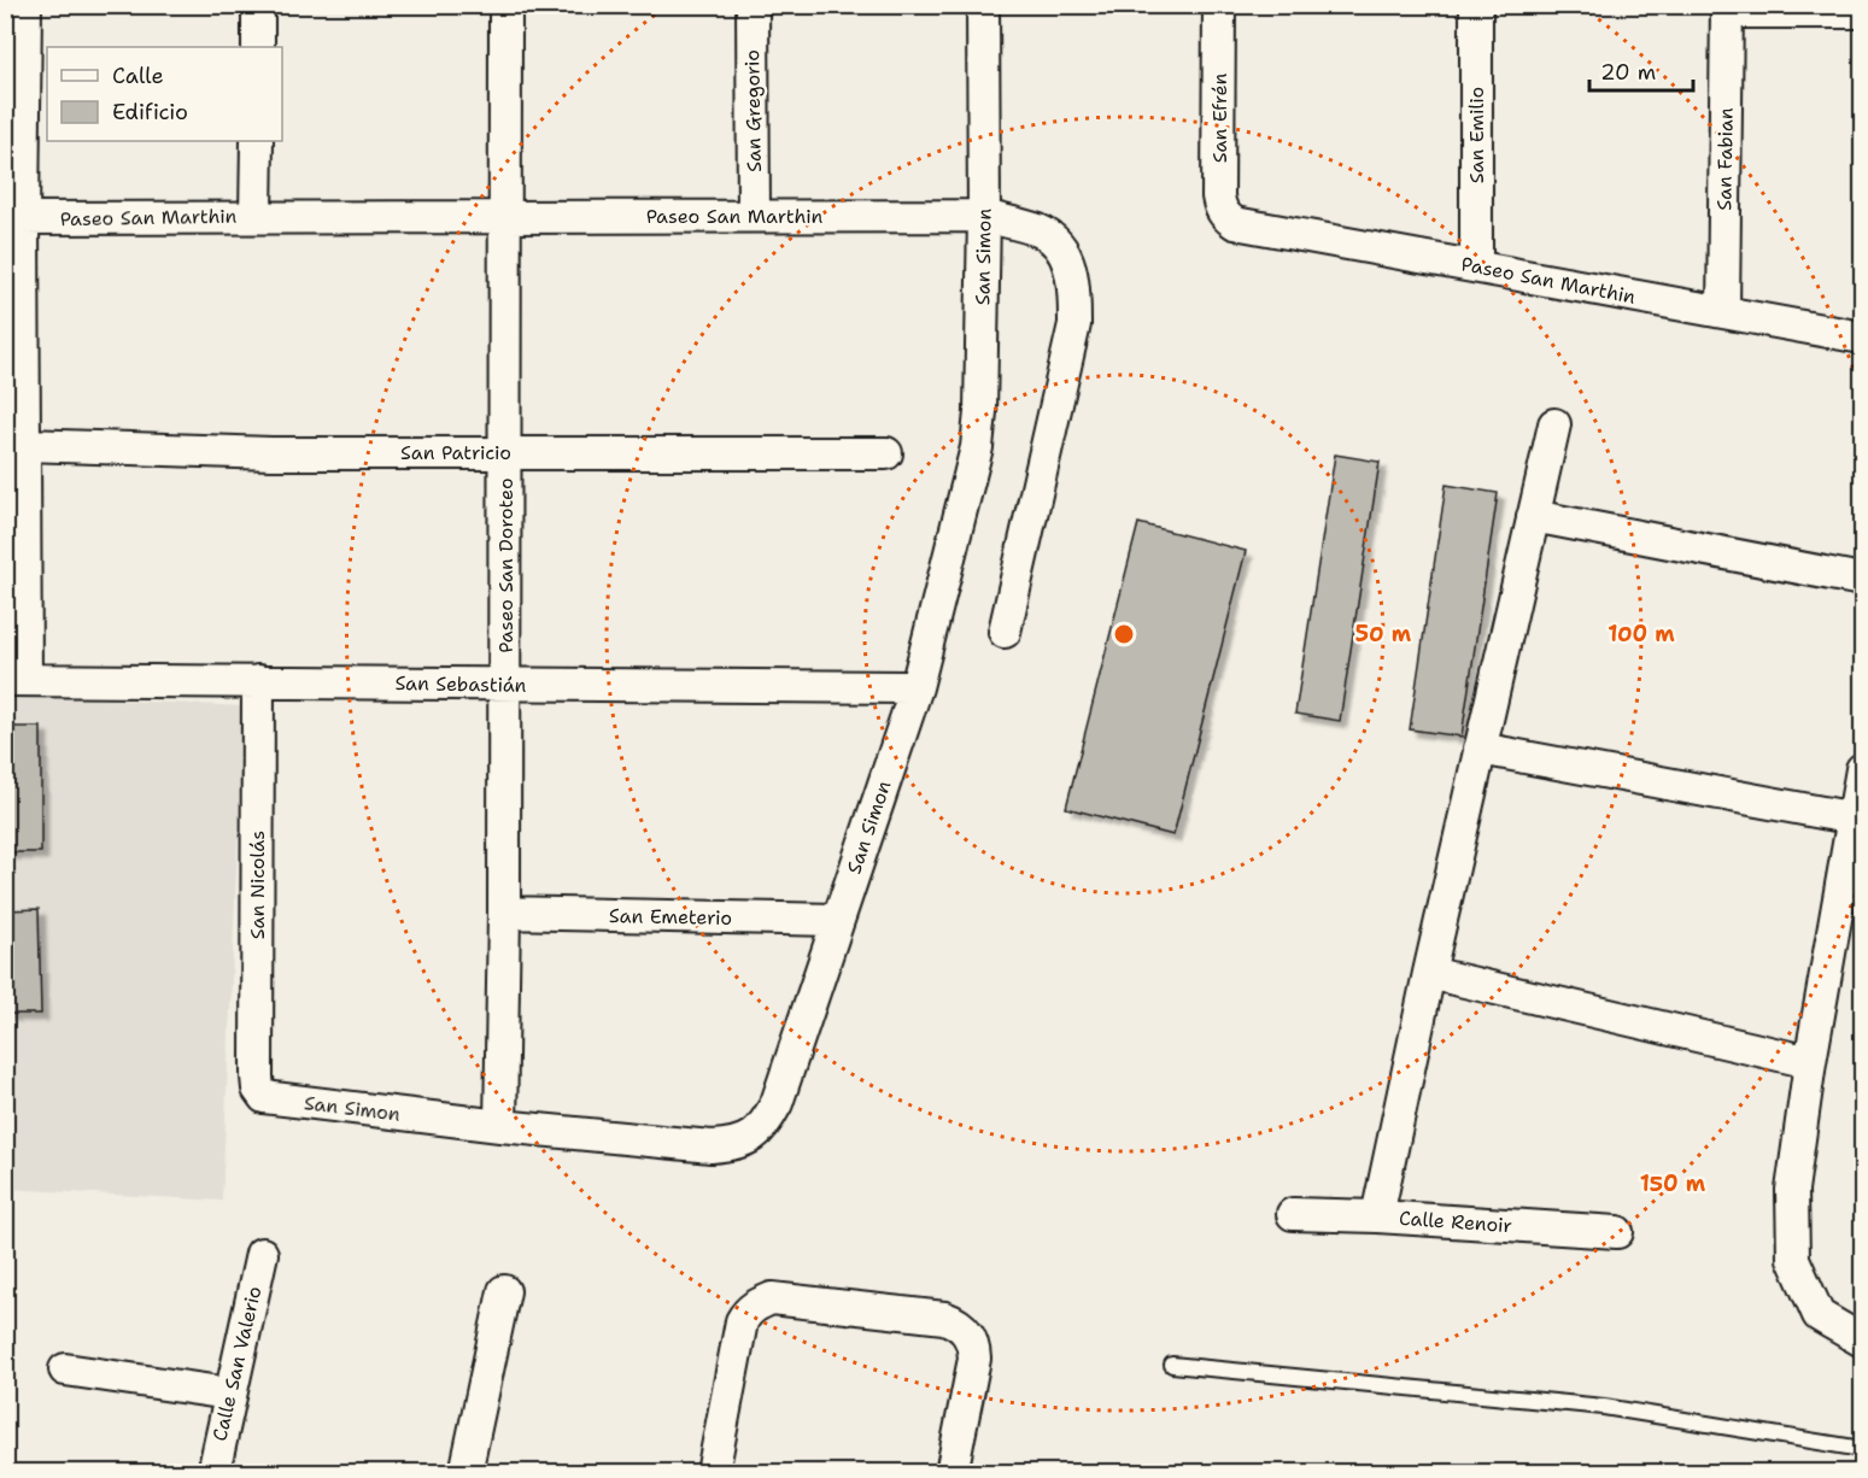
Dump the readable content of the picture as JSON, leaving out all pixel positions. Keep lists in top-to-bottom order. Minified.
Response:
{"streets":{"street":["San Gregorio","San Efrén","San Emilio","San Fabian","Paseo San Marthin","San Simon","San Patricio","Paseo San Doroteo","San Sebastián","San Nicolás","San Emeterio","Calle Renoir","Calle San Valerio"]},"crossings":[["San Gregorio","Paseo San Marthin"],["San Efrén","Paseo San Marthin"],["San Emilio","Paseo San Marthin"],["San Fabian","Paseo San Marthin"],["Paseo San Marthin","San Simon"],["Paseo San Marthin","Paseo San Doroteo"],["San Simon","Paseo San Doroteo"],["San Simon","San Sebastián"],["San Simon","San Nicolás"],["San Simon","San Emeterio"],["San Patricio","Paseo San Doroteo"],["Paseo San Doroteo","San Sebastián"],["Paseo San Doroteo","San Emeterio"],["San Sebastián","San Nicolás"]],"legend":["Calle","Edificio"],"scale_bar":"20 m","rings":["50 m","100 m","150 m"]}
